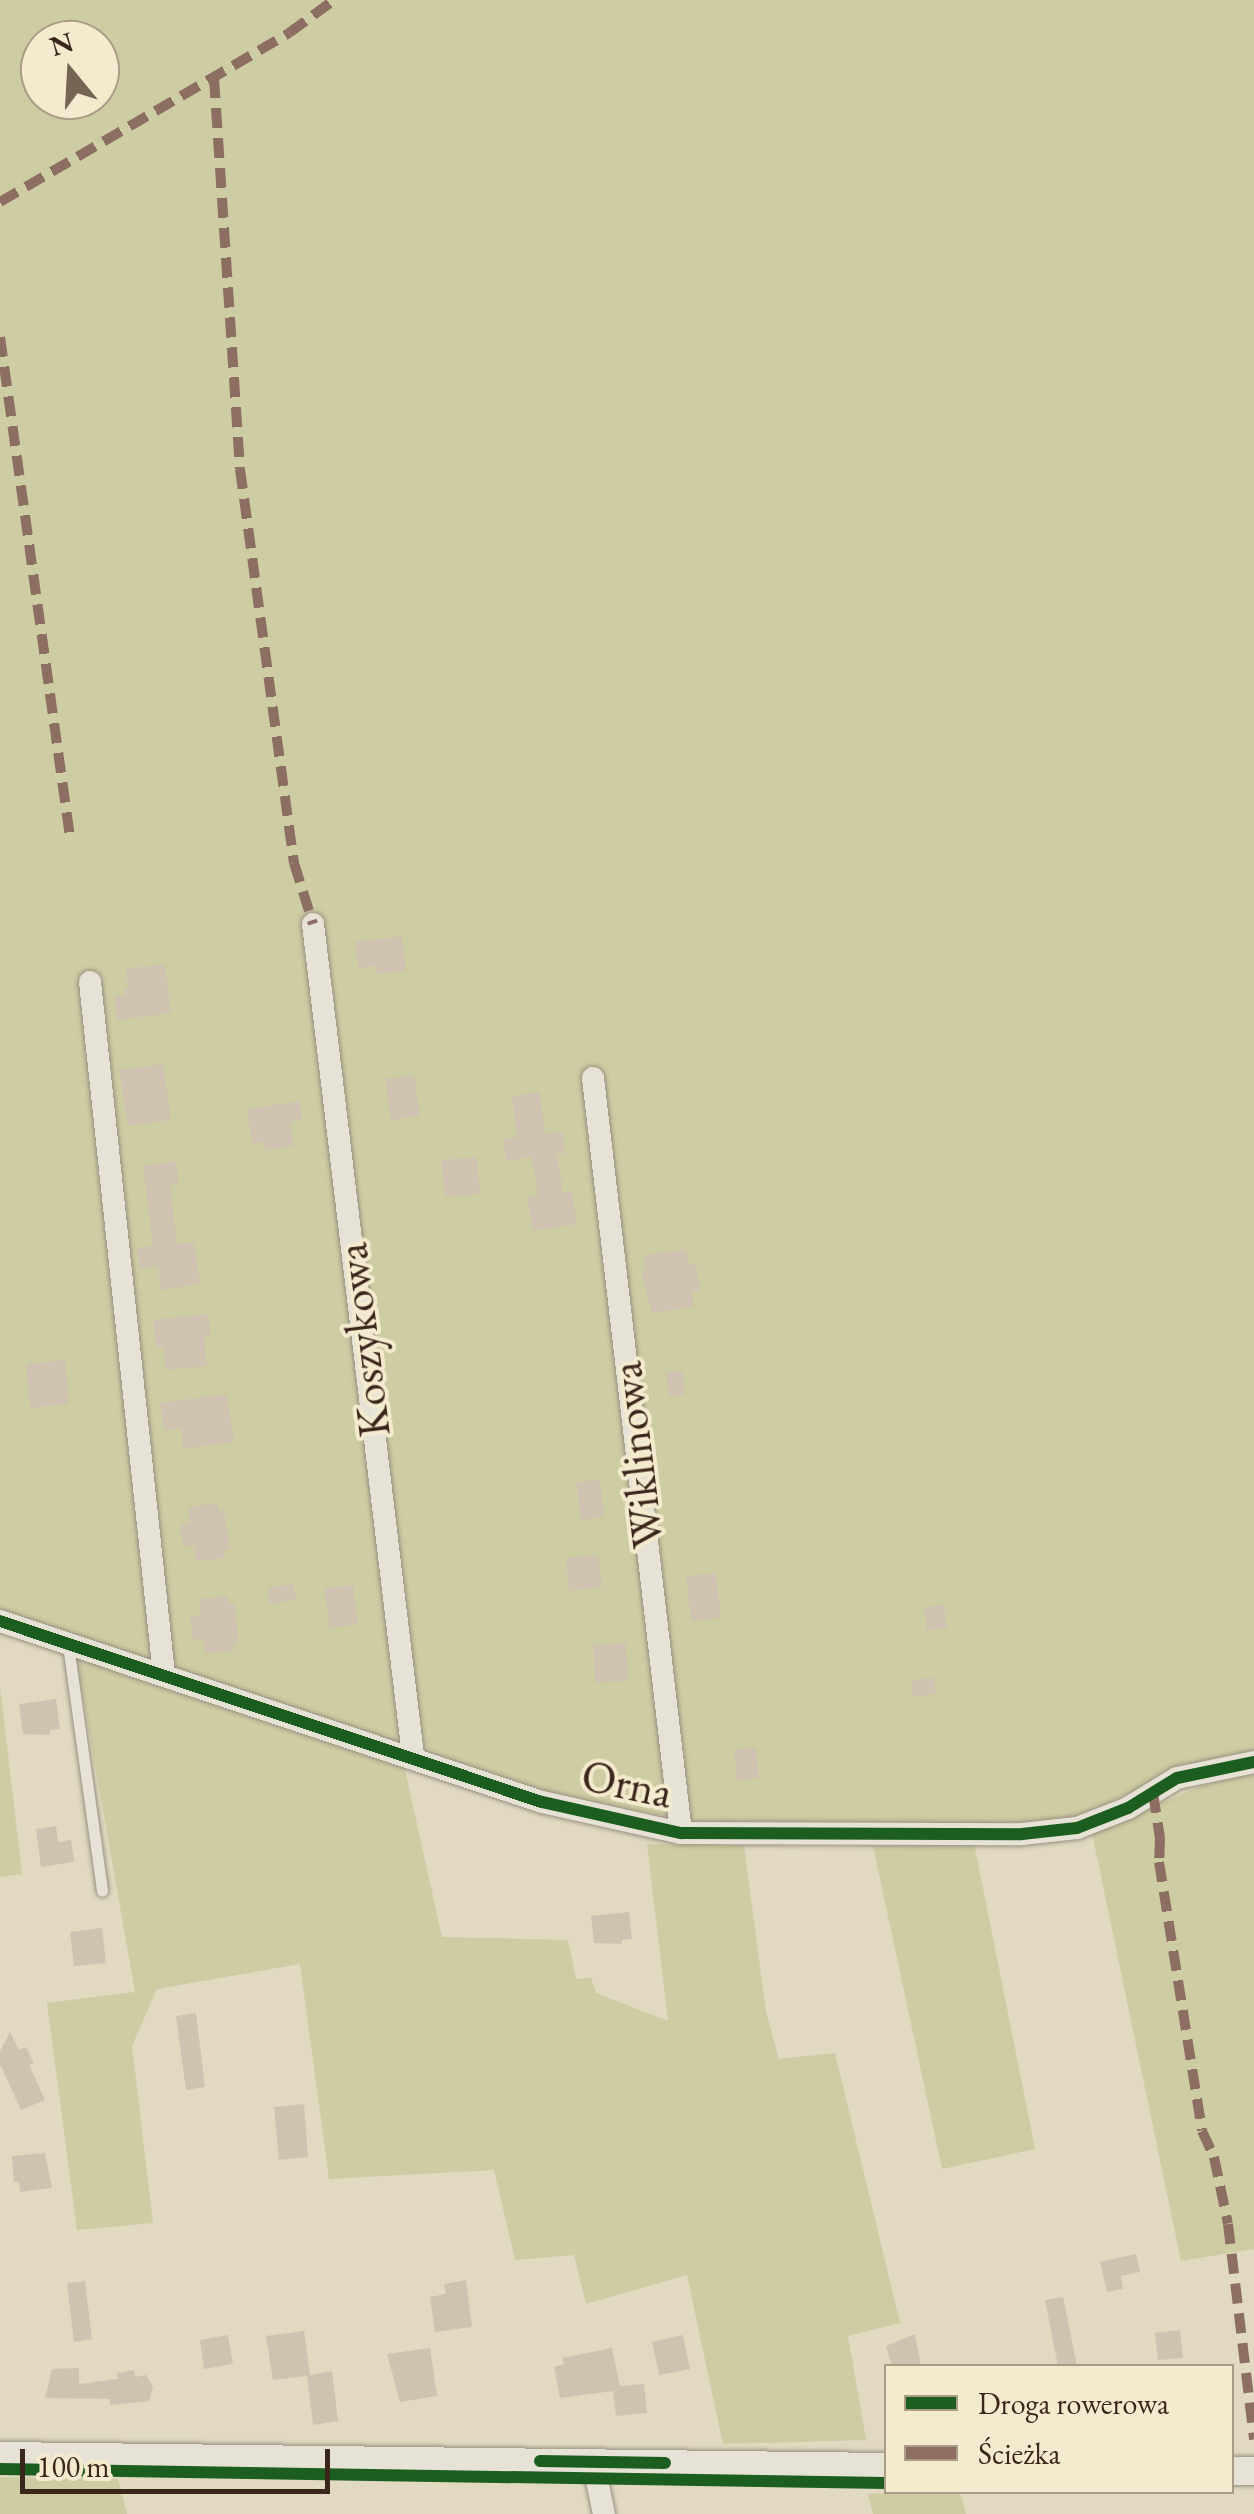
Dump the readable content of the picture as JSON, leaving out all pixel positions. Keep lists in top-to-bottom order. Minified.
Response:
{"streets":{"street":["Koszykowa","Wiklinowa","Orna"]},"crossings":[["Koszykowa","Orna"],["Wiklinowa","Orna"]],"legend":["Droga rowerowa","Ścieżka"],"scale_bar":"100 m","north":"top"}
